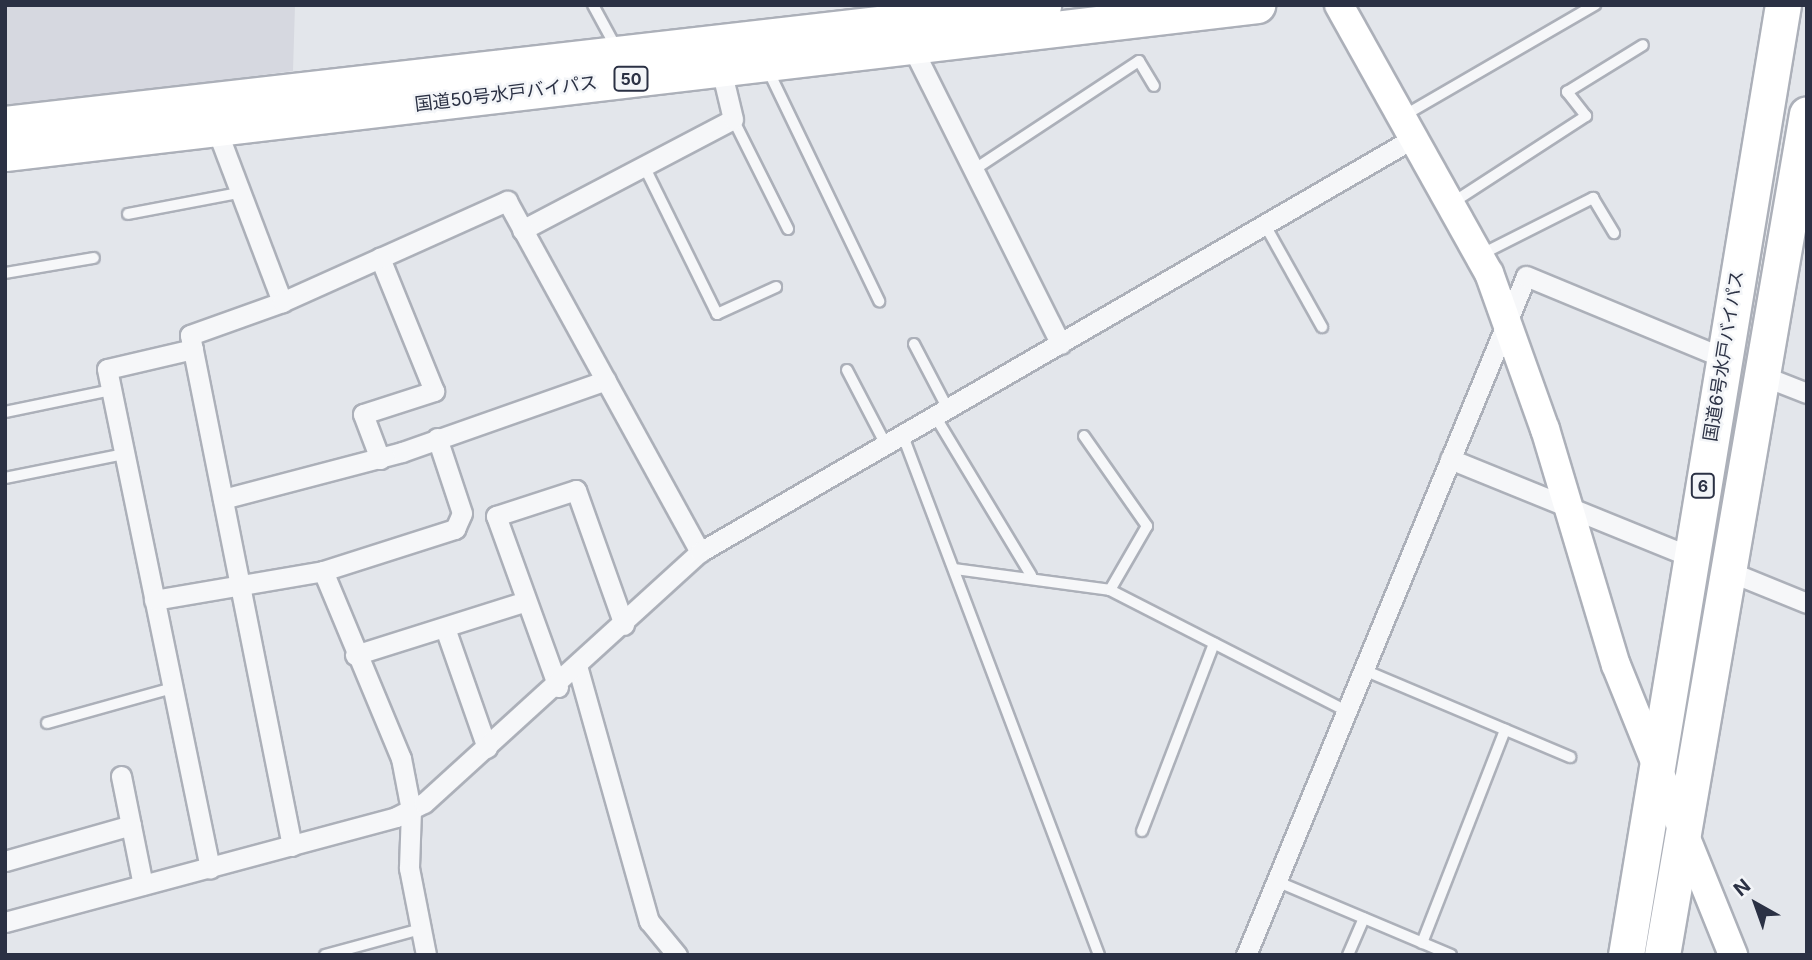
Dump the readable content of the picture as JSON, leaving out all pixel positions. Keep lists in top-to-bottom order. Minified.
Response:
{"streets":{"highway":["50","国道50号水戸バイパス","国道6号水戸バイパス","6"]},"north":"top left"}
